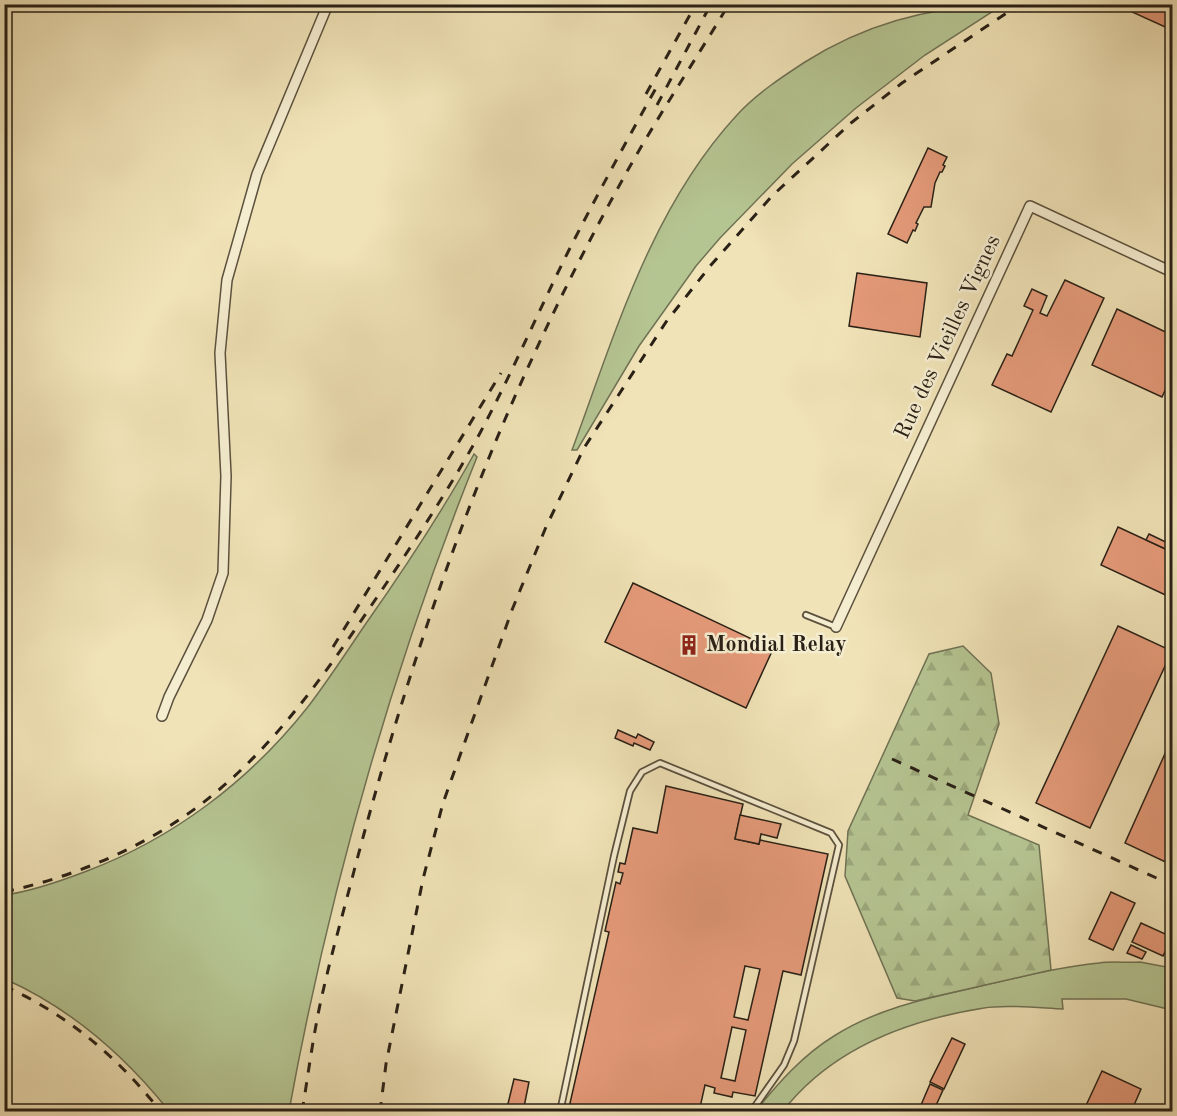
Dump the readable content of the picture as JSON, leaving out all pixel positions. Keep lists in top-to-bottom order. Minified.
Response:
{"streets":{"street":["Rue des Vieilles Vignes"]},"places":{"building":["Mondial Relay"]}}
